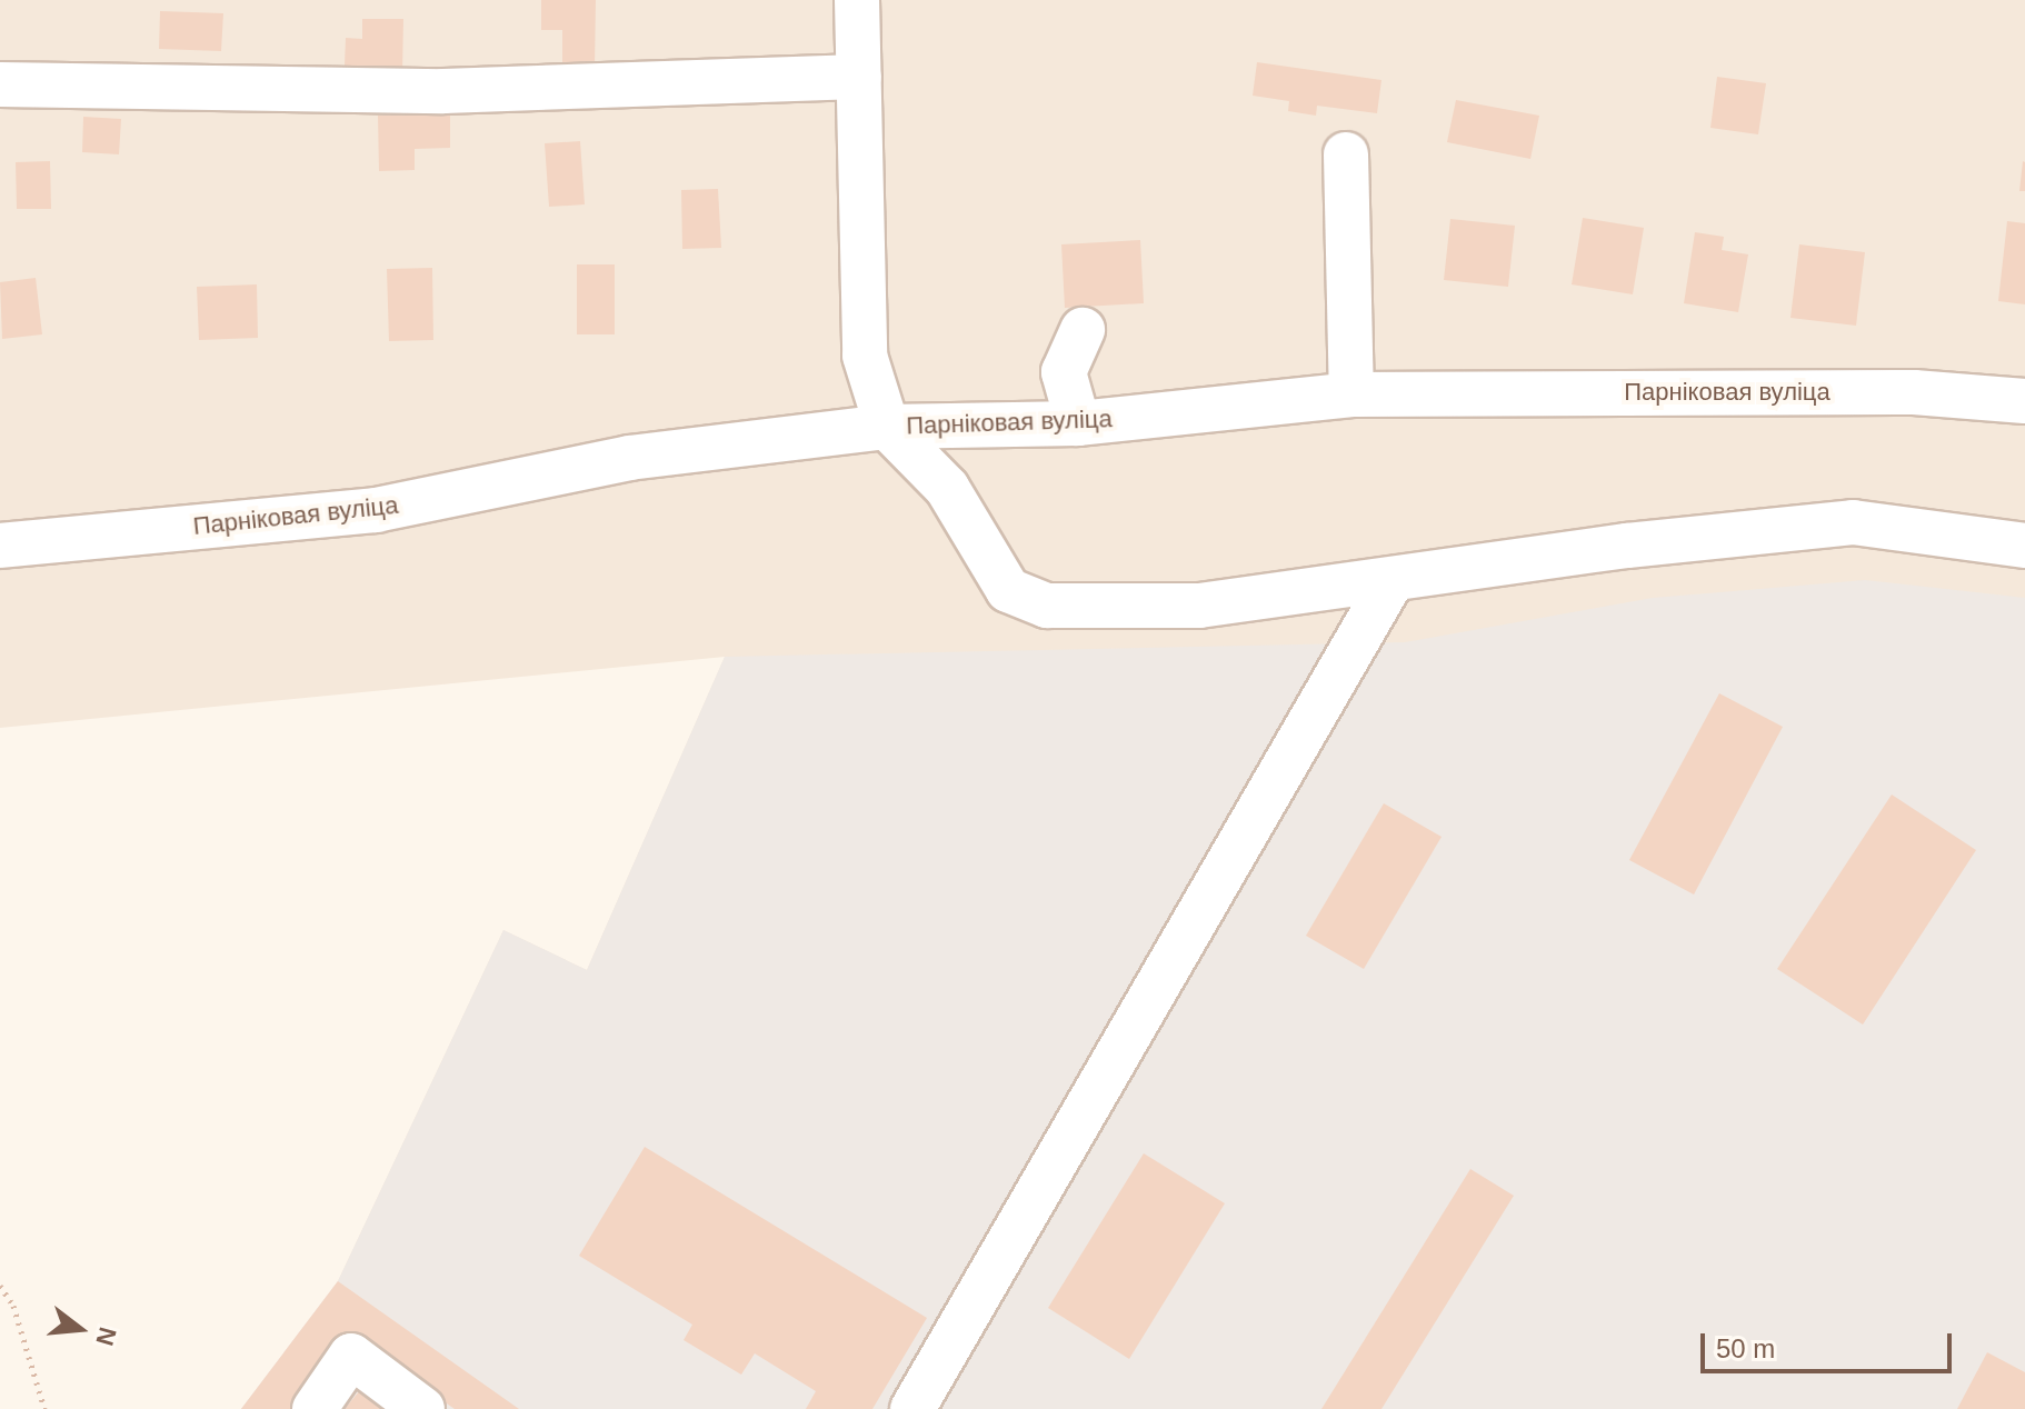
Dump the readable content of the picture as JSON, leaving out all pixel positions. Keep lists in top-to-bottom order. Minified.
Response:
{"streets":{"street":["Парніковая вуліца"]},"scale_bar":"50 m","north":"right"}
